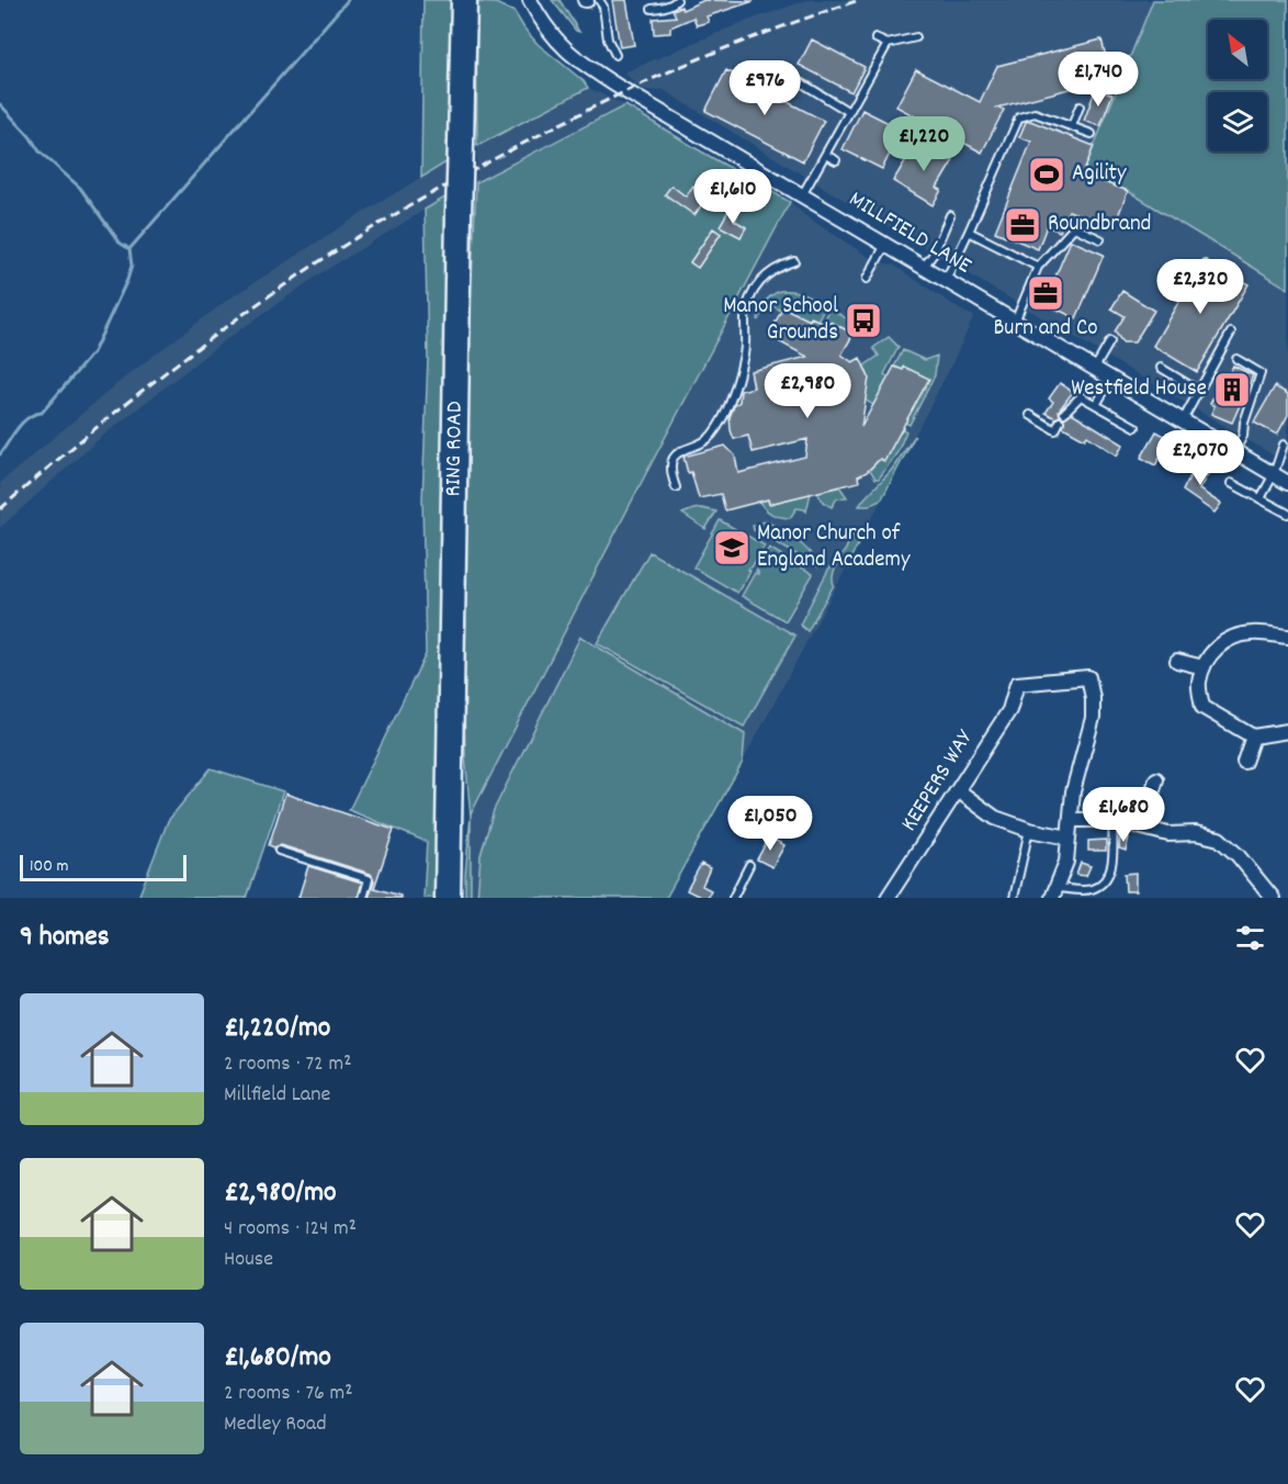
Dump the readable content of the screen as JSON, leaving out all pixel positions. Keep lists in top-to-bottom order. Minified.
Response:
{"streets":{"highway":["RING ROAD"],"street":["MILLFIELD LANE","KEEPERS WAY"]},"places":{"sports":["Agility"],"office":["Roundbrand","Burn and Co"],"bus stop":["Manor School Grounds"],"building":["Westfield House"],"school or university":["Manor Church of England Academy"]},"scale_bar":"100 m","north":"top left","page":{"price":["£1,740","£976","£1,220","£1,610","£2,320","£2,980","£2,070","£1,680","£1,050"],"scale":"100 m","heading":"9 homes","list":[{"name":"£1,220/mo","note":"2 rooms · 72 m² · Millfield Lane"},{"name":"£2,980/mo","note":"4 rooms · 124 m² · House"},{"name":"£1,680/mo","note":"2 rooms · 76 m² · Medley Road"}]}}
